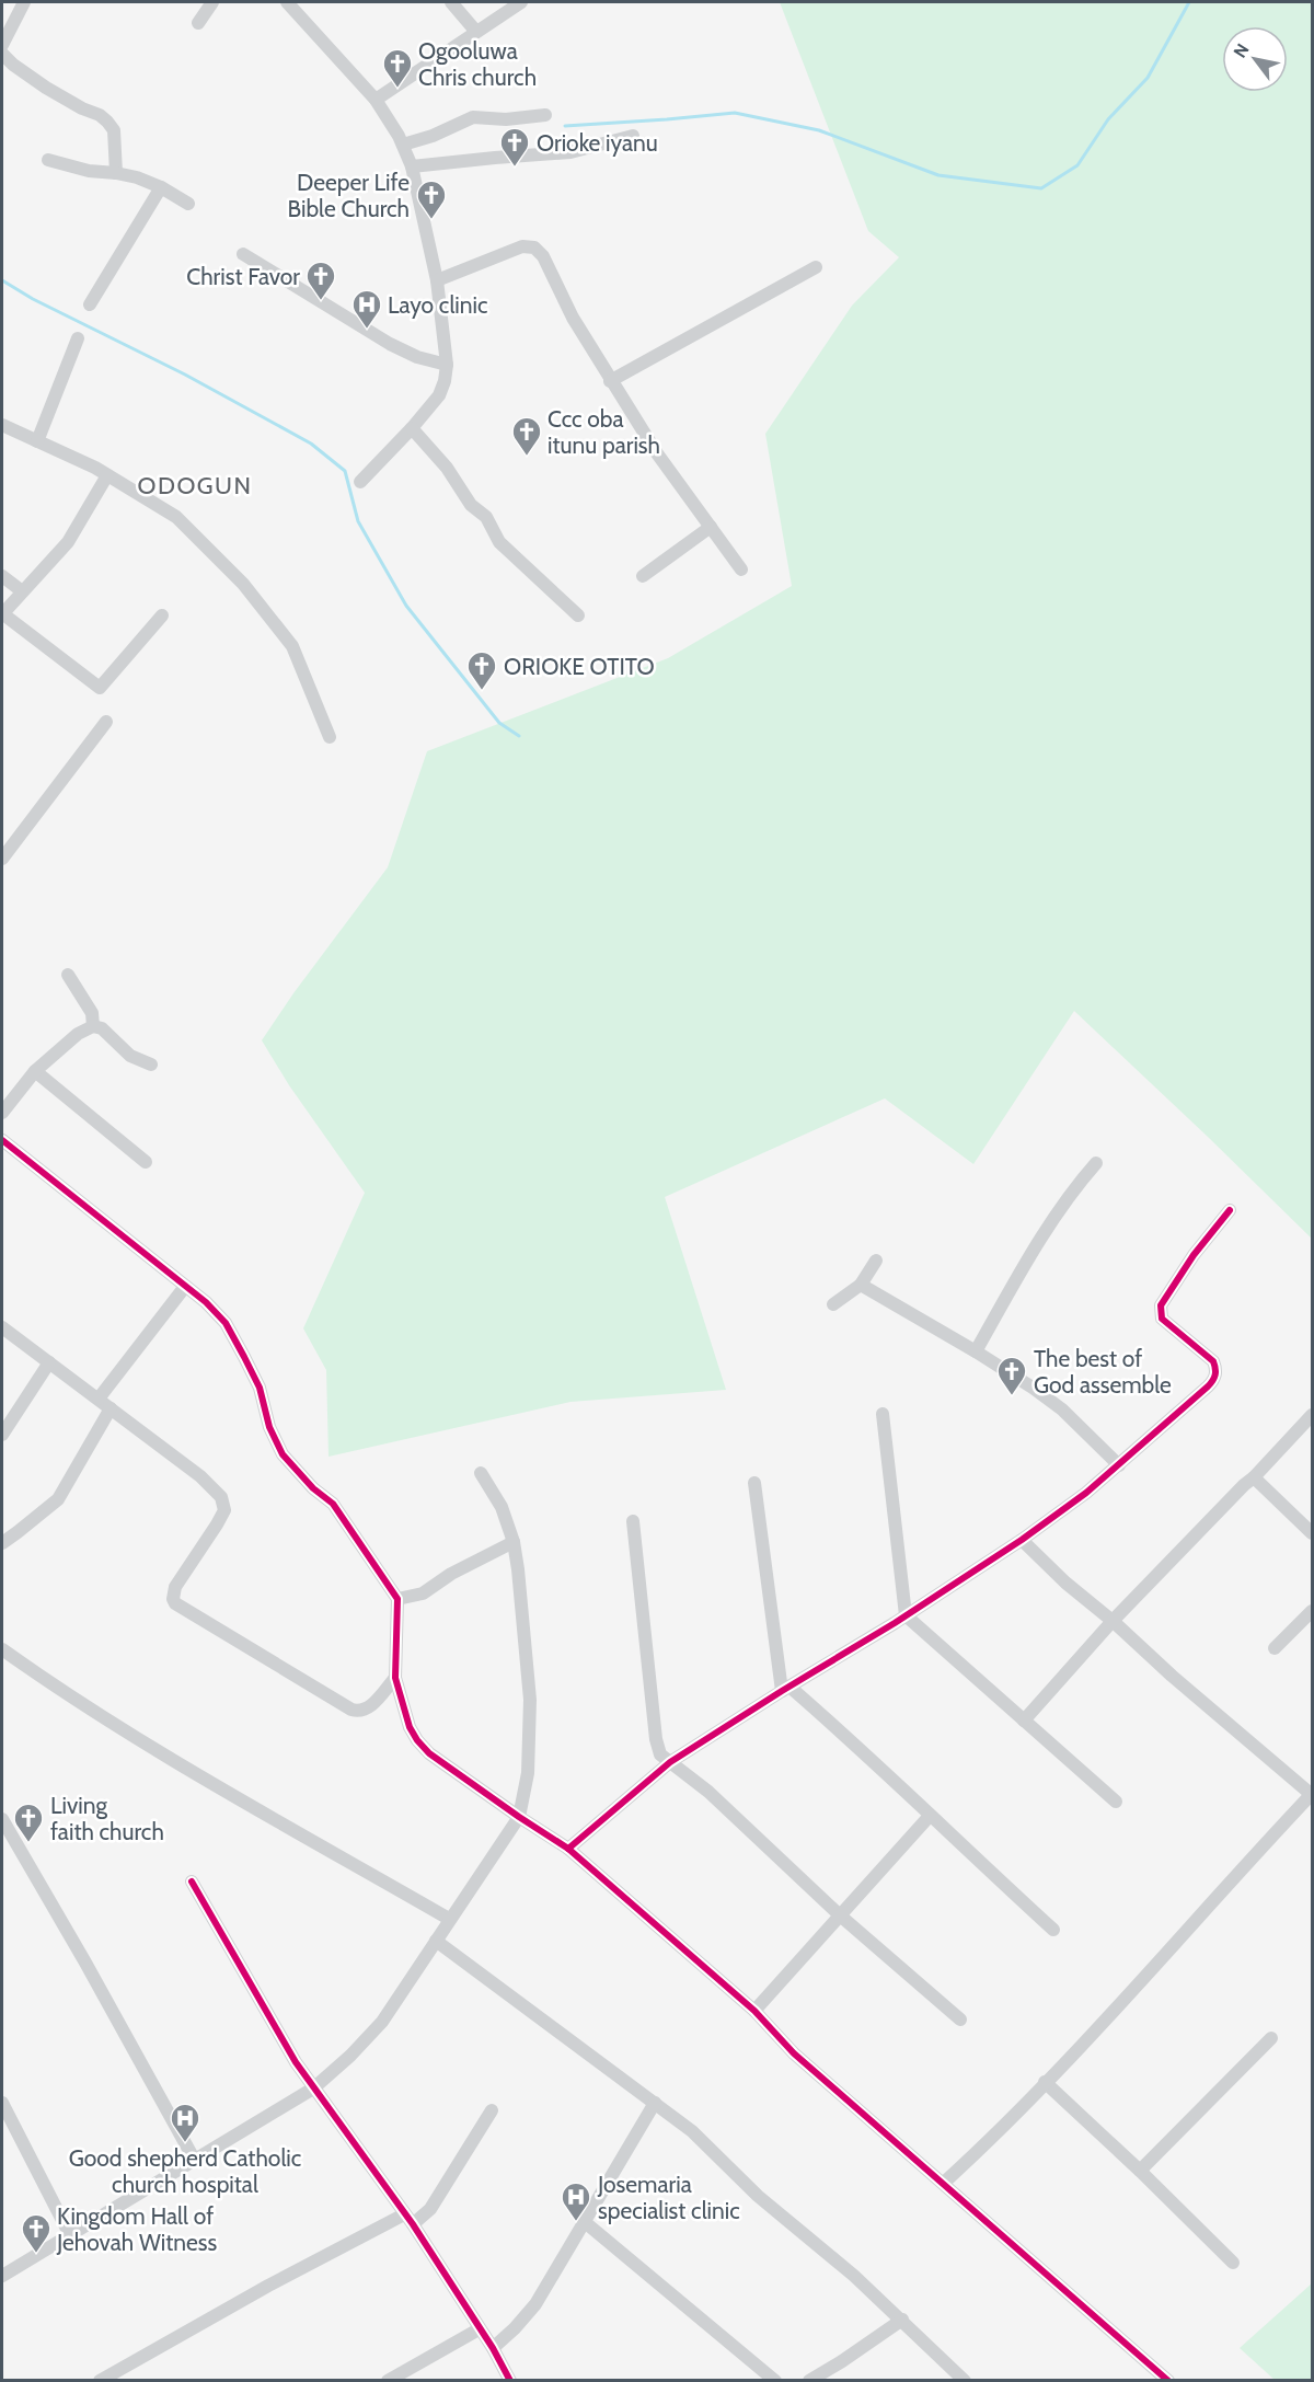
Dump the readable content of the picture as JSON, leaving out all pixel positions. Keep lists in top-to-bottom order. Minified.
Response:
{"districts":["ODOGUN"],"places":{"church":["Ogooluwa Chris church","Orioke iyanu","Deeper Life Bible Church","Christ Favor","Ccc oba itunu parish","ORIOKE OTITO","The best of God assemble","Living faith church","Kingdom Hall of Jehovah Witness"],"hospital":["Layo clinic","Good shepherd Catholic church hospital","Josemaria specialist clinic"]},"north":"top left"}
